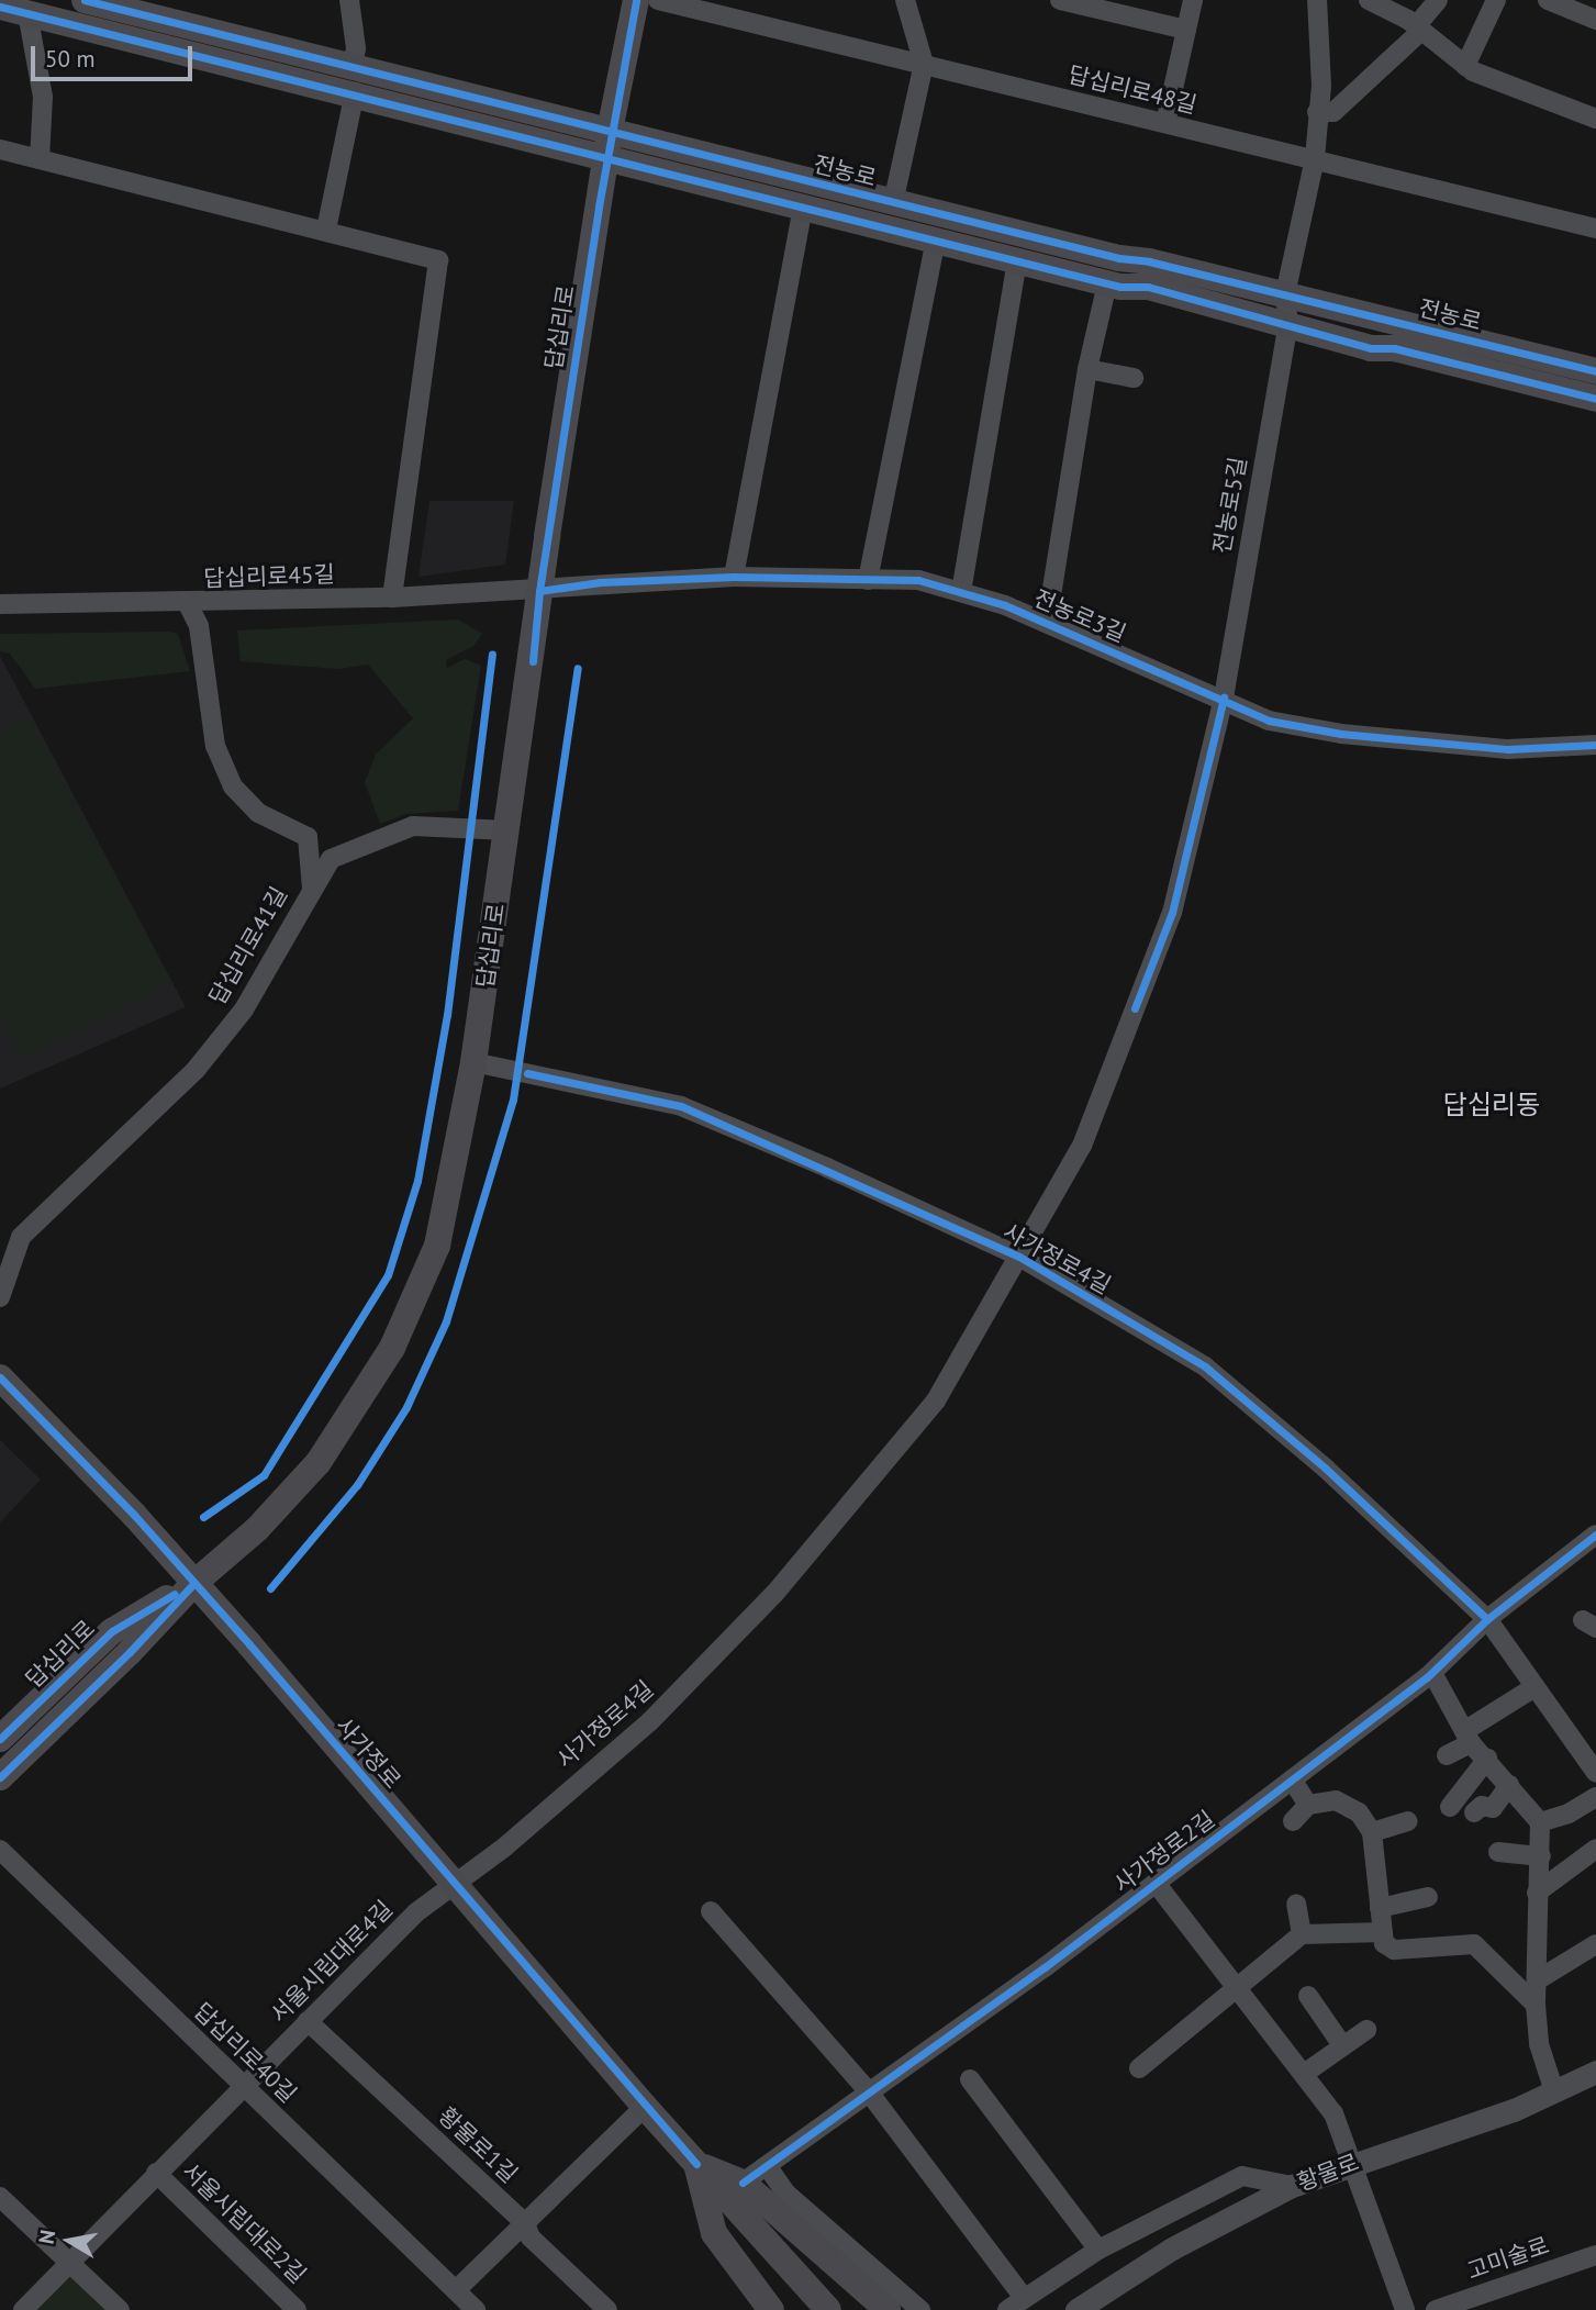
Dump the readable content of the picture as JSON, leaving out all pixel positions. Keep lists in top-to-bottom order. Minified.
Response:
{"streets":{"main road":["전농로","답십리로","사가정로"],"street":["답십리로48길","전농로5길","답십리로45길","전농로3길","답십리로41길","사가정로4길","사가정로2길","서울시립대로4길","답십리로40길","황물로1길","황물로","서울시립대로2길","고미술로"]},"crossings":[["전농로","답십리로"],["전농로","전농로5길"],["전농로","전농로3길"],["답십리로","답십리로45길"],["답십리로","전농로3길"],["답십리로","답십리로41길"],["답십리로","사가정로4길"],["답십리로","사가정로"],["전농로5길","전농로3길"],["전농로5길","사가정로4길"],["답십리로45길","전농로3길"],["전농로3길","사가정로4길"],["사가정로4길","사가정로"],["사가정로4길","사가정로2길"],["사가정로4길","서울시립대로4길"],["사가정로","서울시립대로4길"],["서울시립대로4길","답십리로40길"],["서울시립대로4길","황물로1길"],["서울시립대로4길","서울시립대로2길"]],"districts":["답십리동"],"scale_bar":"50 m","north":"left"}
